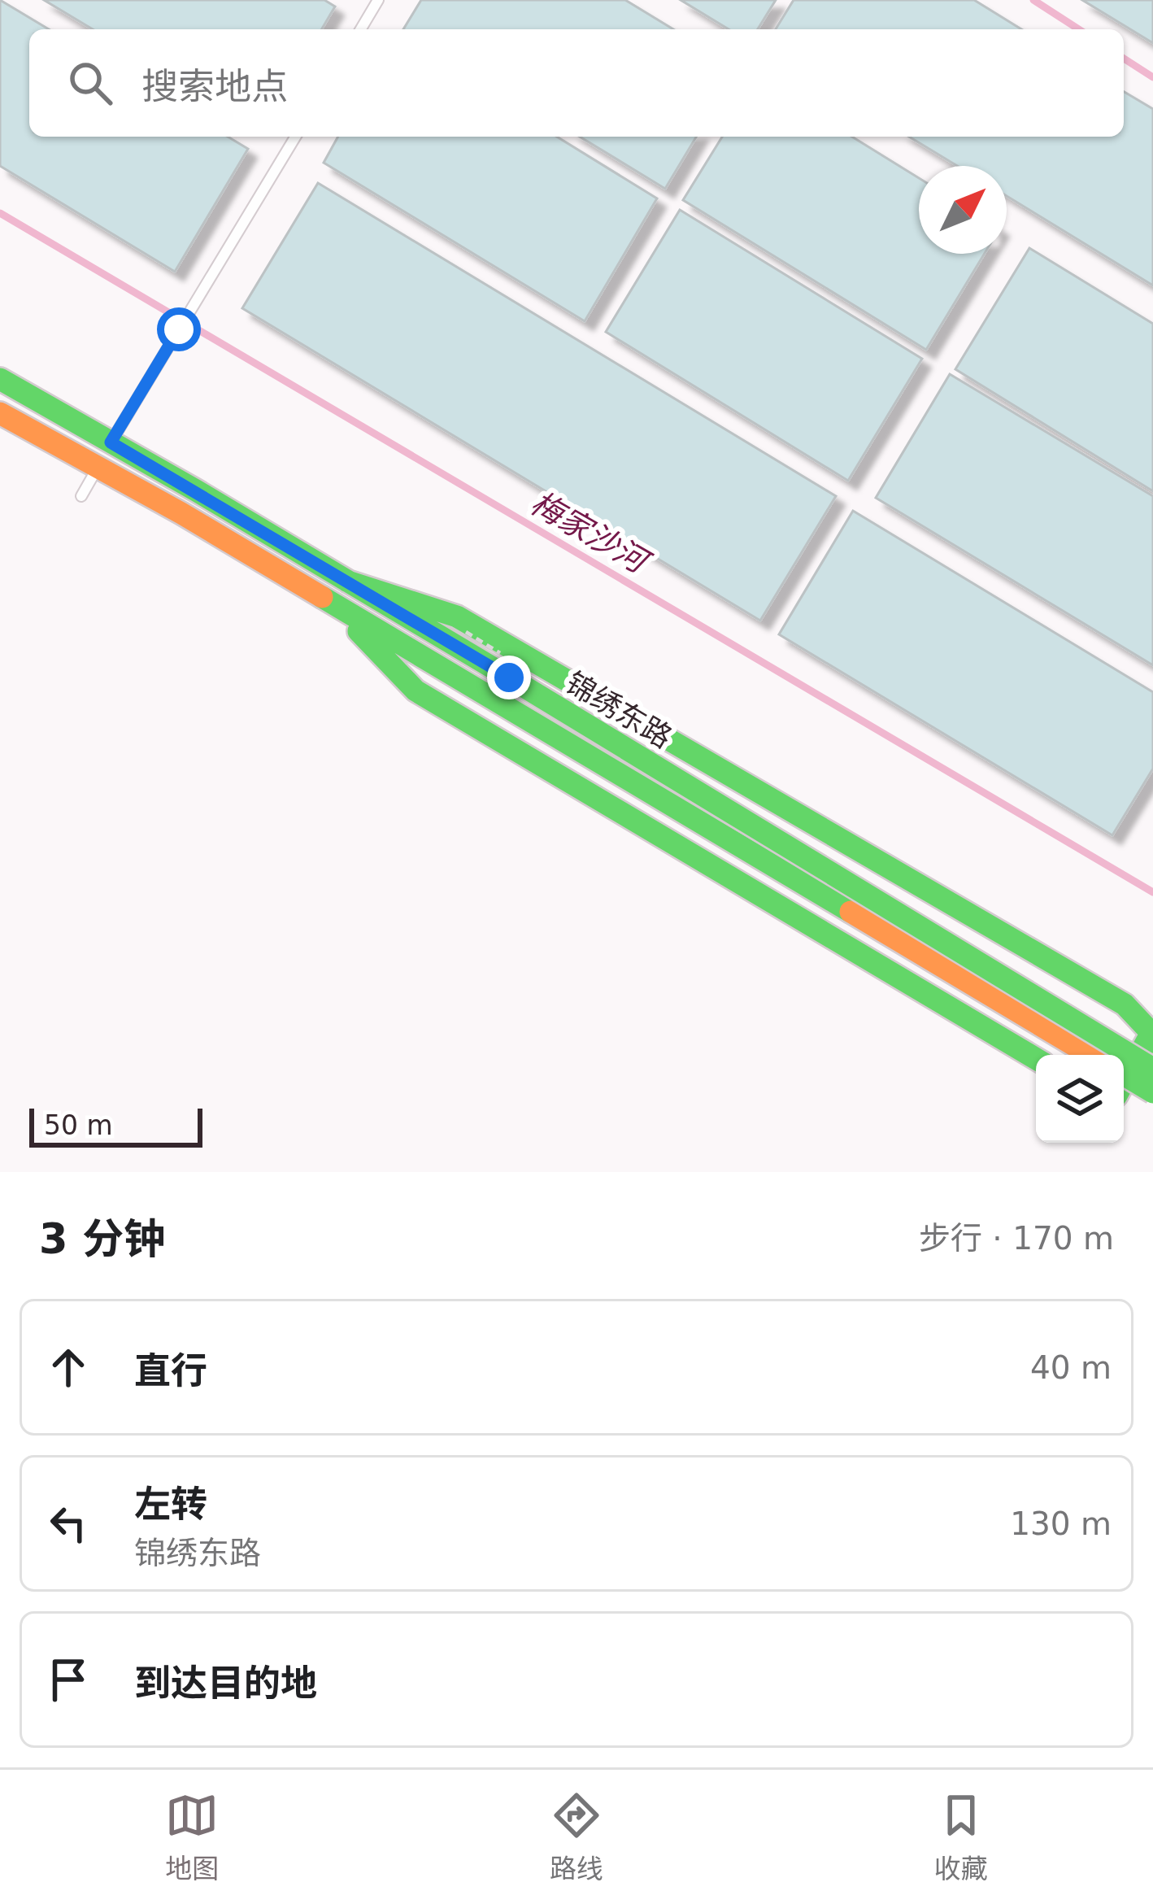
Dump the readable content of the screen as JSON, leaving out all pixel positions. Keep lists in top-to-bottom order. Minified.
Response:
{"streets":{"main road":["锦绣东路"]},"water":["梅家沙河"],"scale_bar":"50 m","north":"top right","page":{"search":"搜索地点","scale":"50 m","heading":["3 分钟","步行 · 170 m"],"list":[["直行","40 m"],["左转","锦绣东路","130 m"],"到达目的地"],"nav":["地图","路线","收藏"]}}
